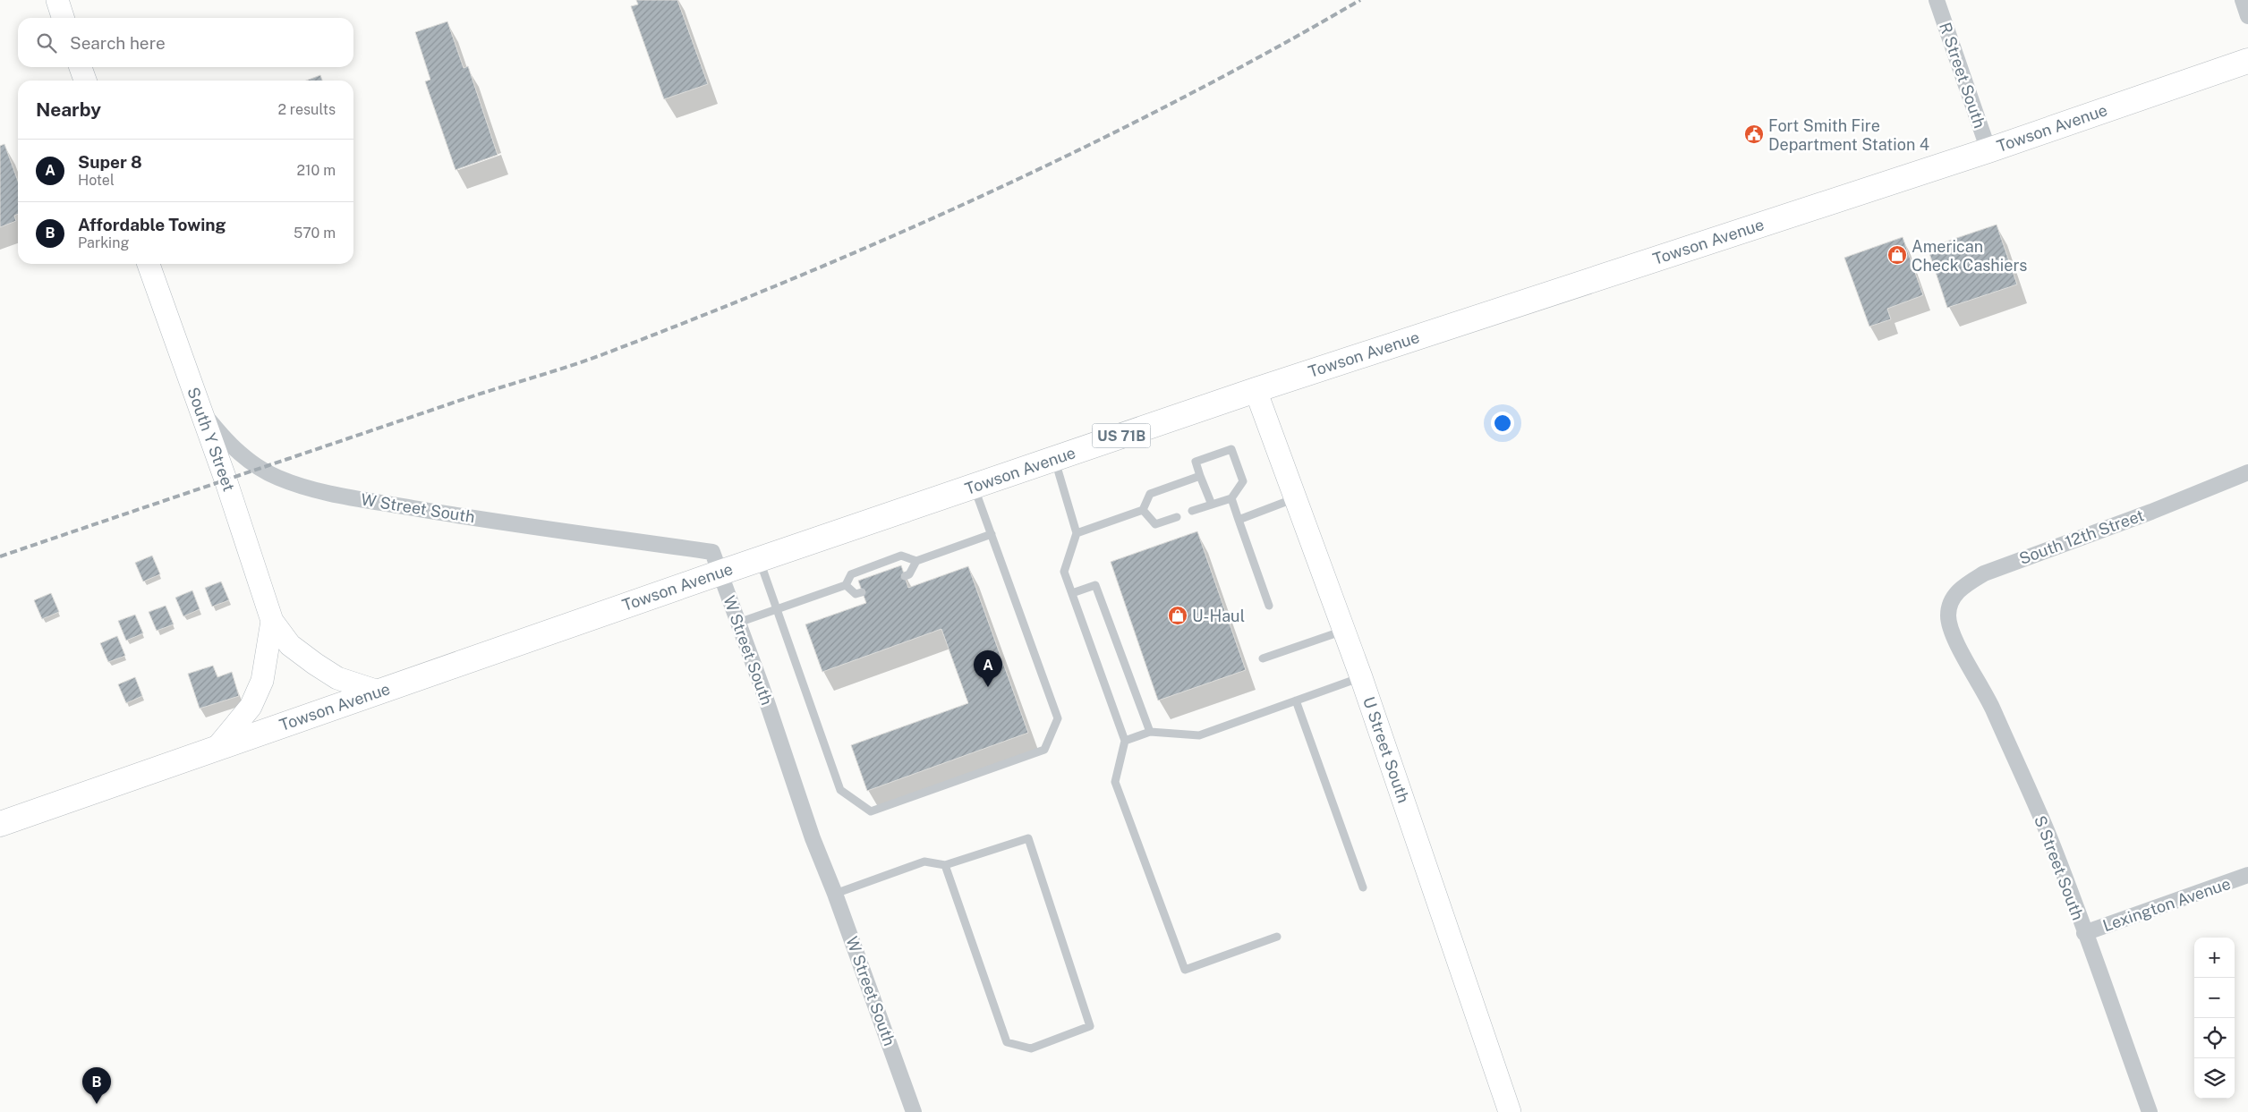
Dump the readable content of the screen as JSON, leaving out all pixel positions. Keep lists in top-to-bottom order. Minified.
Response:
{"streets":{"main road":["Towson Avenue","US 71B"],"street":["R Street South","South Y Street","W Street South","South 12th Street","U Street South","S Street South","Lexington Avenue"]},"crossings":[["R Street South","Towson Avenue"],["Towson Avenue","South Y Street"],["Towson Avenue","W Street South"],["Towson Avenue","U Street South"],["South Y Street","W Street South"],["South 12th Street","S Street South"],["S Street South","Lexington Avenue"]],"places":{"public building":["Fort Smith Fire Department Station 4"],"shop":["American Check Cashiers","U-Haul"]},"page":{"search":"Search here","heading":["Nearby","2 results"],"list":[{"mark":"A","name":"Super 8","note":"Hotel","value":"210 m"},{"mark":"B","name":"Affordable Towing","note":"Parking","value":"570 m"}],"pins":["A","B"],"map_buttons":["+","−"]}}
